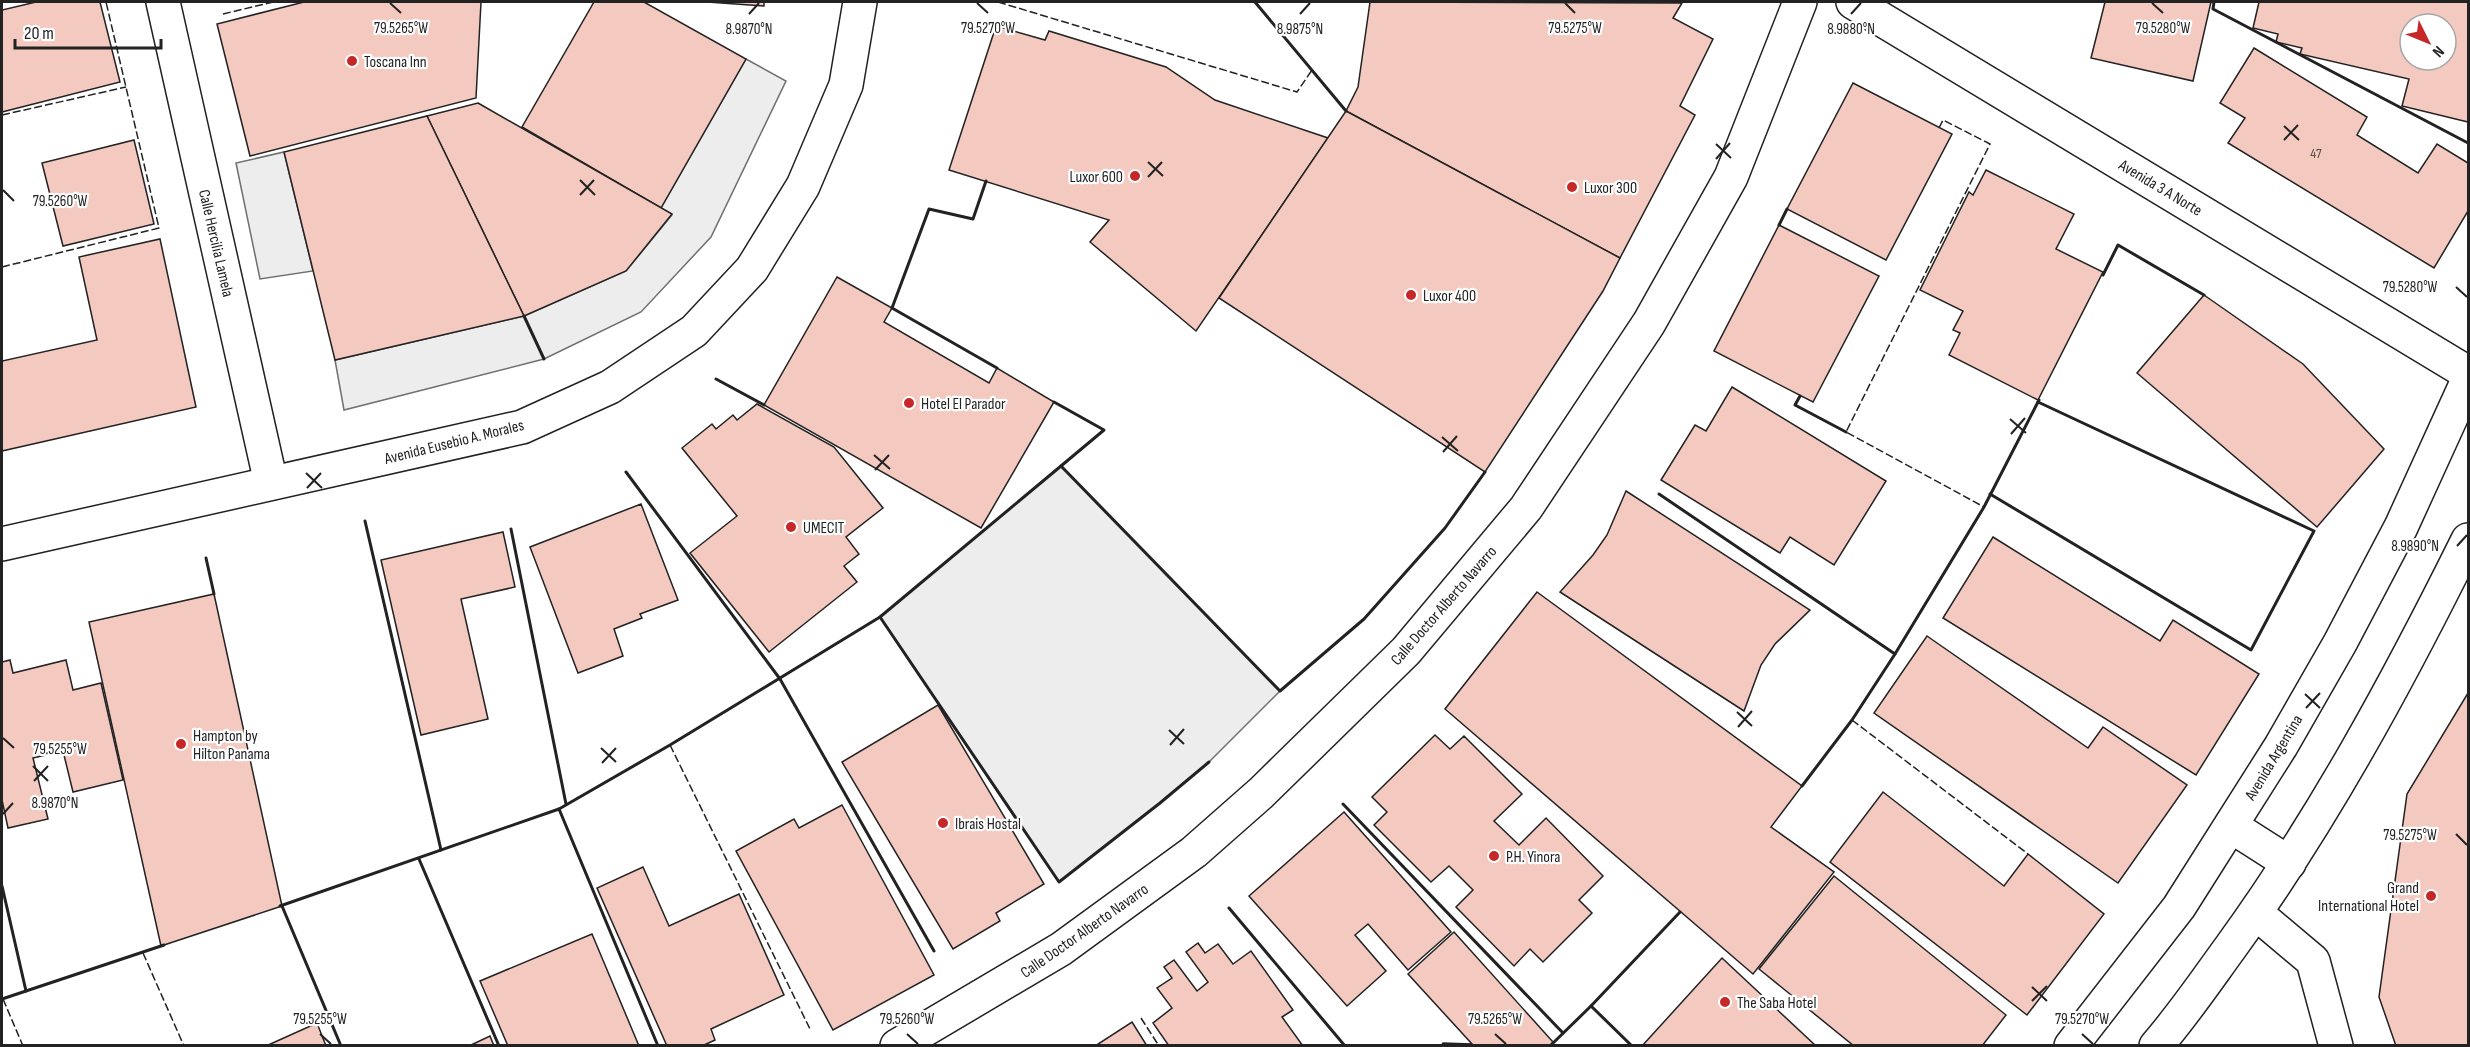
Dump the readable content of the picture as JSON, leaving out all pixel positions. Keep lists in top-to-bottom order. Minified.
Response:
{"streets":{"street":["Avenida 3 A Norte","Calle Hercilia Lamela","Avenida Eusebio A. Morales","Calle Doctor Alberto Navarro","Avenida Argentina"]},"crossings":[["Calle Hercilia Lamela","Avenida Eusebio A. Morales"]],"places":["Toscana Inn","Luxor 600","Luxor 300","Luxor 400","Hotel El Parador","UMECIT","Hampton by Hilton Panama","Ibrais Hostal","P.H. Yinora","Grand International Hotel","The Saba Hotel"],"house_numbers":["47"],"scale_bar":"20 m","north":"bottom right","coordinates":["79.5265°W","79.5270°W","79.5275°W","79.5280°W","8.9870°N","8.9875°N","8.9880°N","79.5260°W","8.9890°N","79.5255°W"]}
